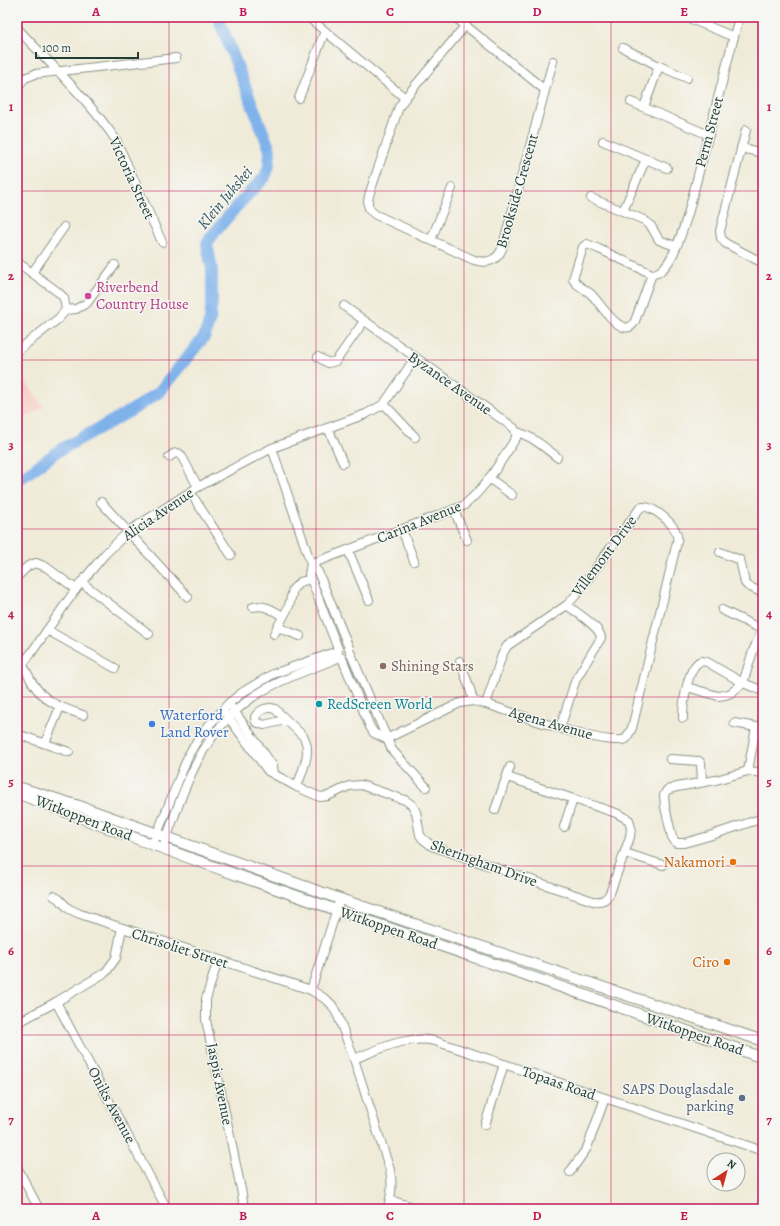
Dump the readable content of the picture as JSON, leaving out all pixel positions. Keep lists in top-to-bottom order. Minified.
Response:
{"streets":{"main road":["Witkoppen Road"],"street":["Perm Street","Victoria Street","Brookside Crescent","Byzance Avenue","Alicia Avenue","Carina Avenue","Villemont Drive","Agena Avenue","Sheringham Drive","Chrisoliet Street","Topaas Road","Jaspis Avenue","Oniks Avenue"]},"crossings":[["Byzance Avenue","Carina Avenue"],["Villemont Drive","Agena Avenue"],["Chrisoliet Street","Topaas Road"],["Chrisoliet Street","Jaspis Avenue"]],"water":["Klein Jukskei"],"places":["Riverbend Country House","Shining Stars","RedScreen World","Waterford Land Rover","Nakamori","Ciro","SAPS Douglasdale parking"],"scale_bar":"100 m","north":"top right","grid":{"columns":["A","B","C","D","E"],"rows":["1","2","3","4","5","6","7"]}}
